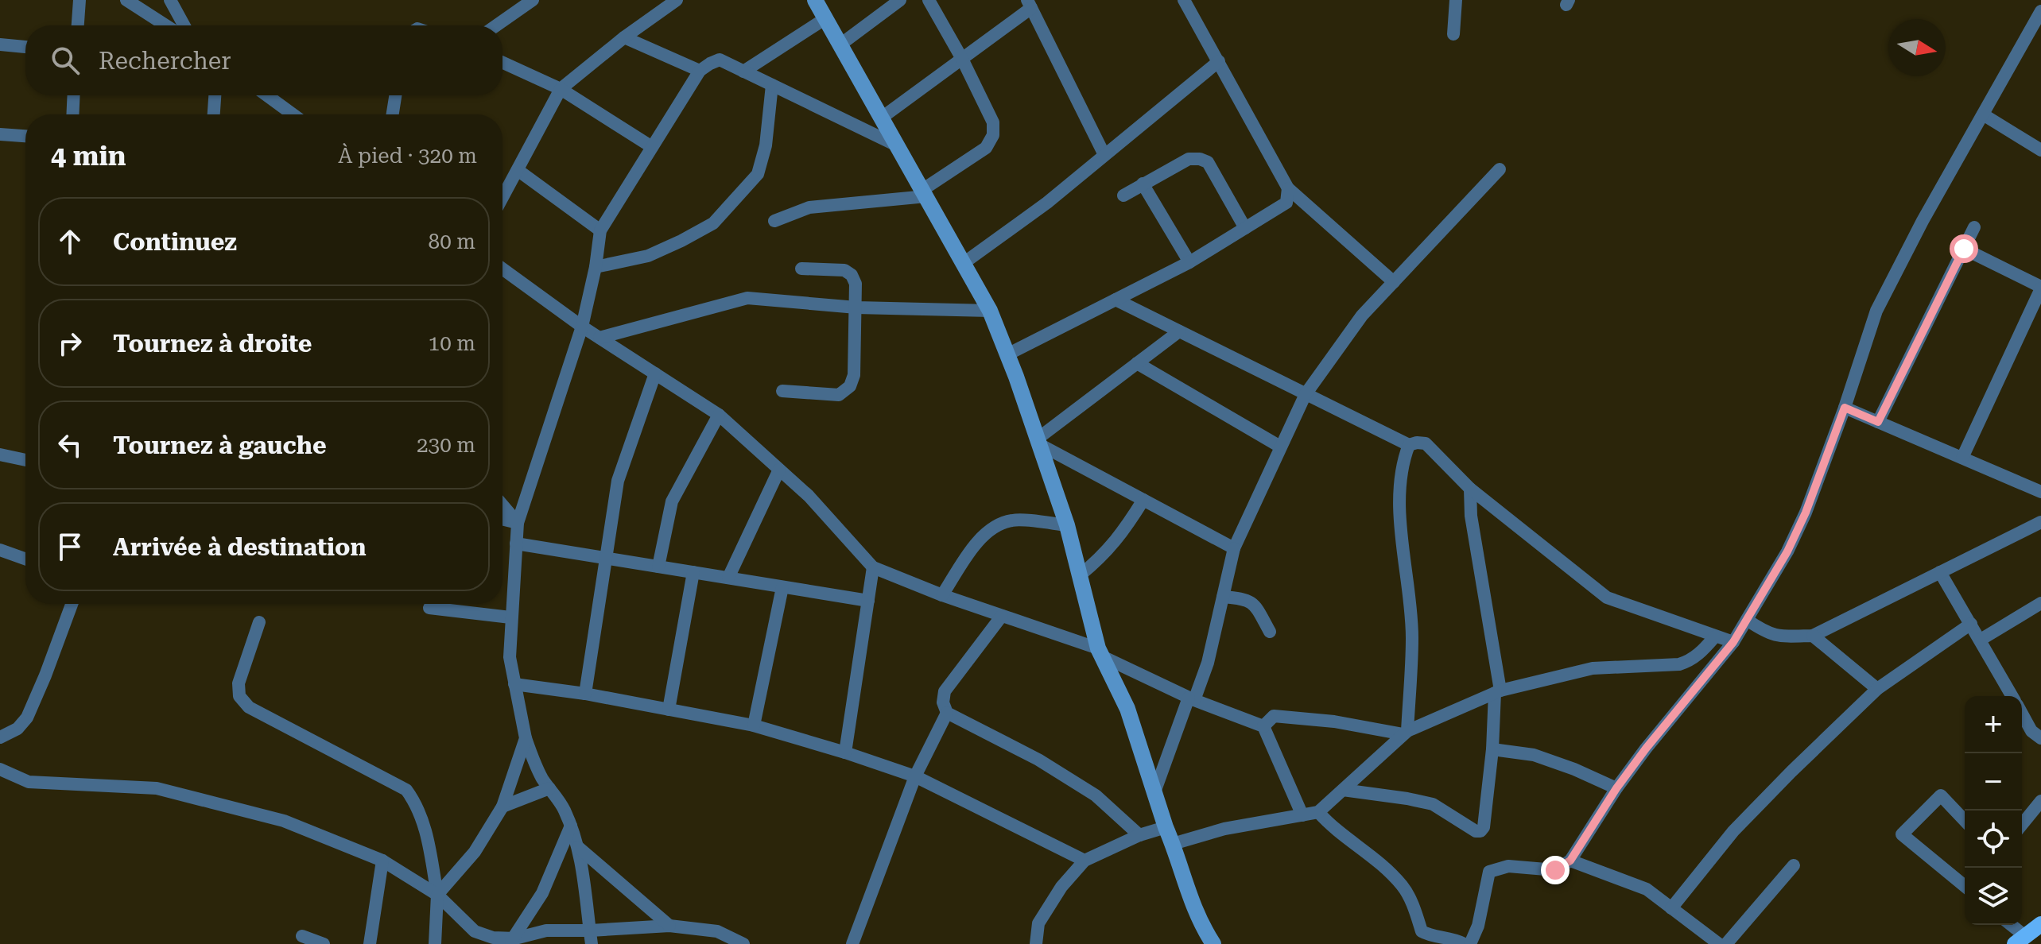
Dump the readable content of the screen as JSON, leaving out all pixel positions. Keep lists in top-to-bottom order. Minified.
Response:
{"north":"right","page":{"search":"Rechercher","heading":["4 min","À pied · 320 m"],"list":[["Continuez","80 m"],["Tournez à droite","10 m"],["Tournez à gauche","230 m"],"Arrivée à destination"],"map_buttons":["+","−"]}}
